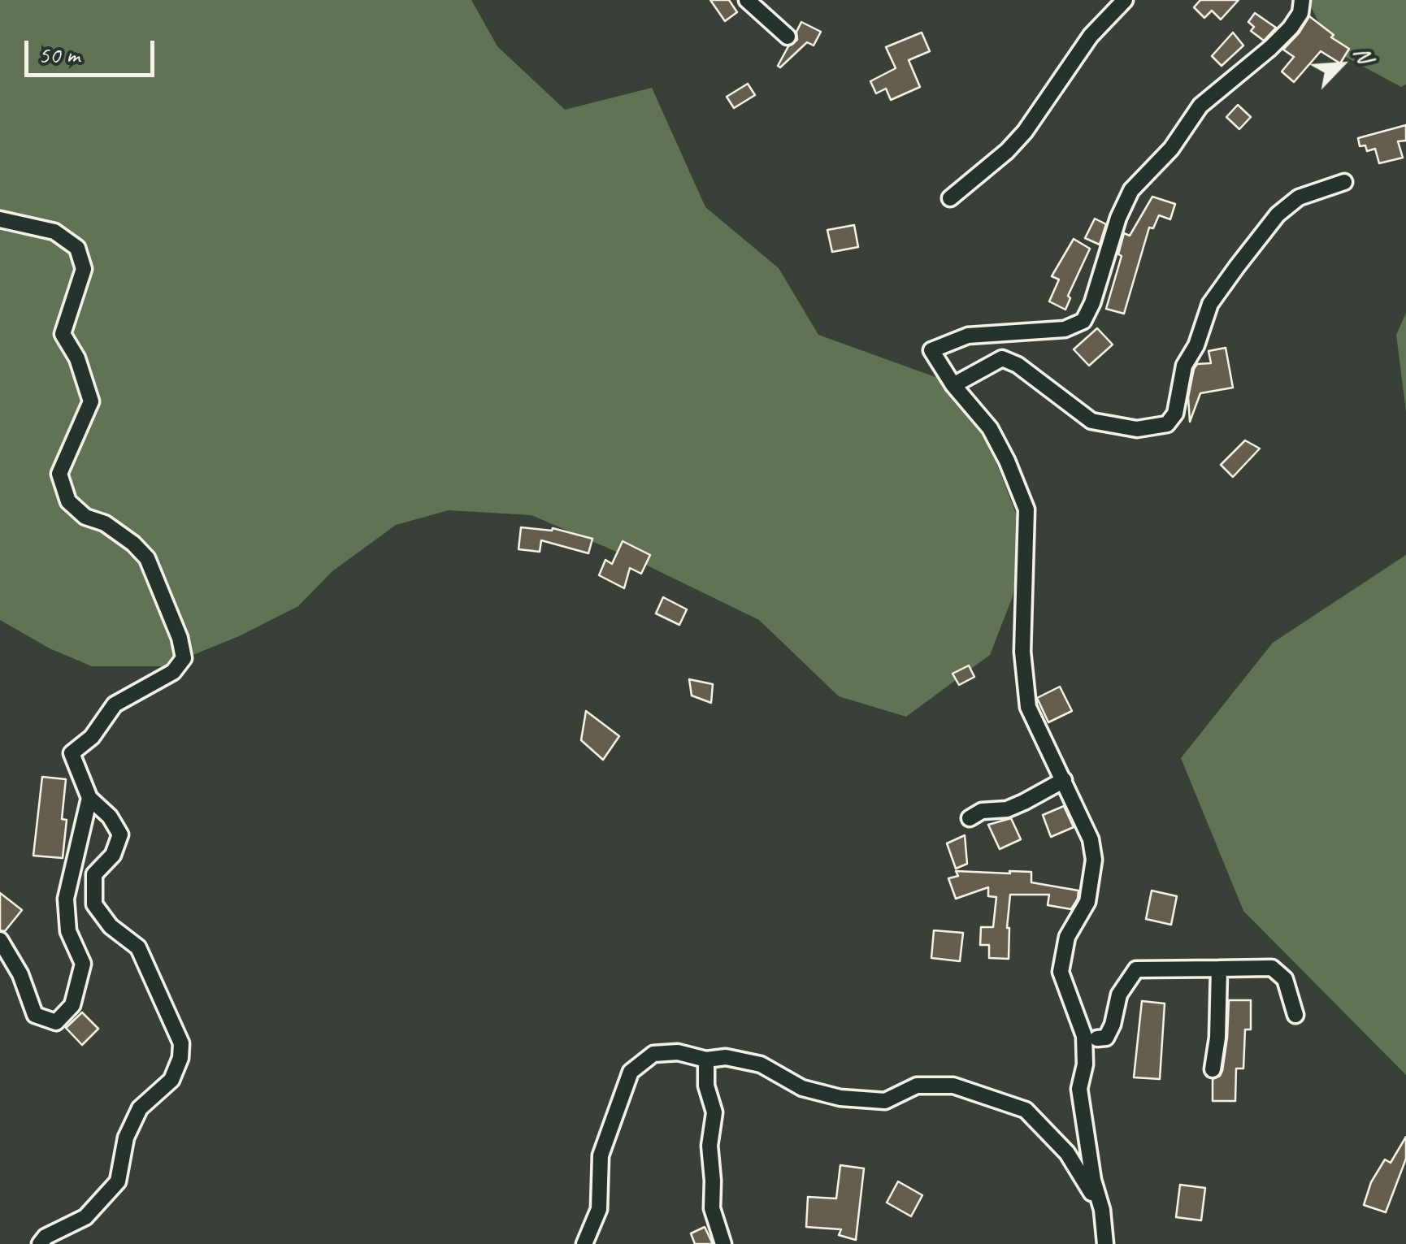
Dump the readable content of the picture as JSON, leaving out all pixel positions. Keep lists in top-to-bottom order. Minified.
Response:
{"scale_bar":"50 m","north":"top right"}
